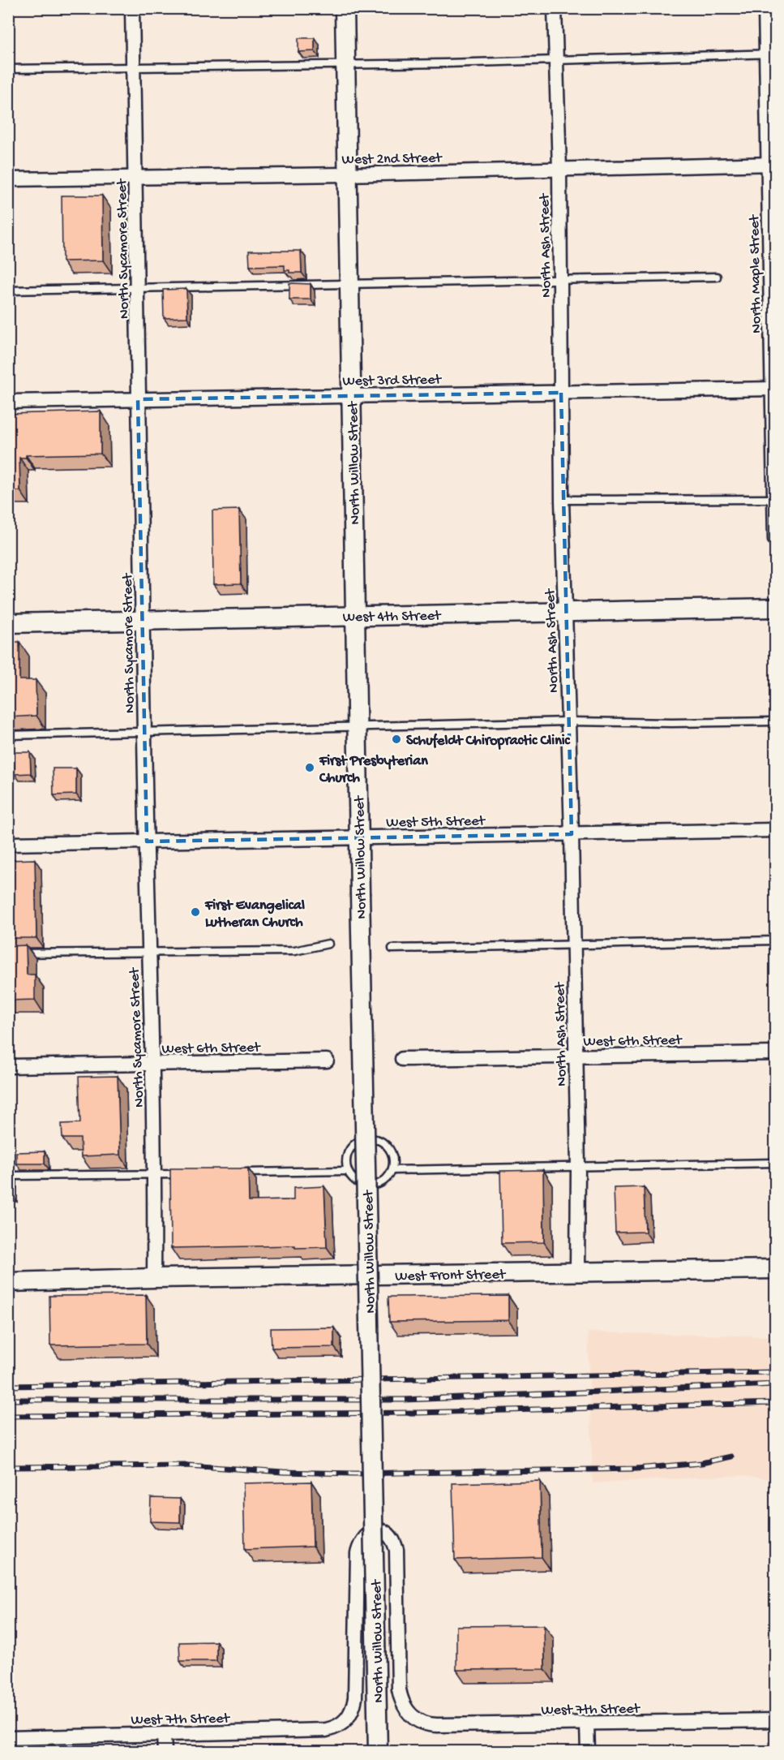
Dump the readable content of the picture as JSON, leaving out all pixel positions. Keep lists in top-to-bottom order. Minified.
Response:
{"streets":{"main road":["North Willow Street","West 4th Street","West Front Street"],"street":["West 2nd Street","North Ash Street","North Sycamore Street","North Maple Street","West 3rd Street","West 5th Street","West 6th Street","West 7th Street"]},"crossings":[["West 2nd Street","North Ash Street"],["West 2nd Street","North Sycamore Street"],["West 2nd Street","North Maple Street"],["West 2nd Street","North Willow Street"],["North Ash Street","West 3rd Street"],["North Ash Street","West 4th Street"],["North Ash Street","West 5th Street"],["North Ash Street","West 6th Street"],["North Ash Street","West Front Street"],["North Sycamore Street","West 3rd Street"],["North Sycamore Street","West 4th Street"],["North Sycamore Street","West 5th Street"],["North Sycamore Street","West 6th Street"],["North Sycamore Street","West Front Street"],["North Maple Street","West 3rd Street"],["West 3rd Street","North Willow Street"],["North Willow Street","West 4th Street"],["North Willow Street","West 5th Street"],["North Willow Street","West Front Street"],["North Willow Street","West 7th Street"]],"places":["Schufeldt Chiropractic Clinic","First Presbyterian Church","First Evangelical Lutheran Church"]}
